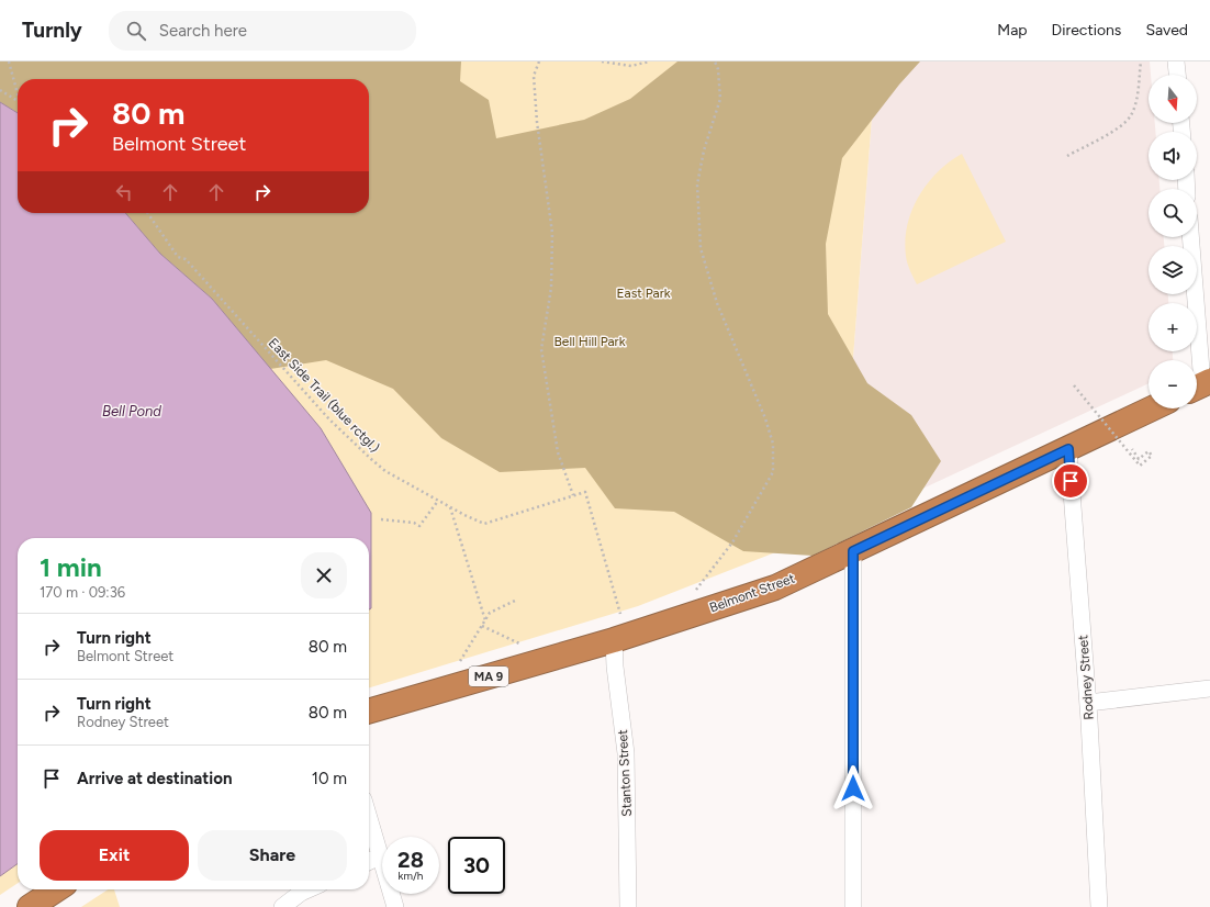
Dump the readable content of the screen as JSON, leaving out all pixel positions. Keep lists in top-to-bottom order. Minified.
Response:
{"streets":{"highway":["Belmont Street","MA 9"],"street":["Rodney Street","Stanton Street"],"path":["East Side Trail (blue rctgl.)"]},"crossings":[["Belmont Street","Rodney Street"],["Belmont Street","Stanton Street"]],"water":["Bell Pond"],"parks":["East Park","Bell Hill Park"],"north":"bottom","page":{"header":"Turnly","search":"Search here","nav":["Map","Directions","Saved"],"map_buttons":["+","−"],"turn":["80 m","Belmont Street"],"heading":["1 min","170 m · 09:36"],"list":[{"name":"Turn right","note":"Belmont Street","value":"80 m"},{"name":"Turn right","note":"Rodney Street","value":"80 m"},{"name":"Arrive at destination","value":"10 m"}],"buttons":["Exit","Share"],"speed":"28 km/h","limit":"30"}}
